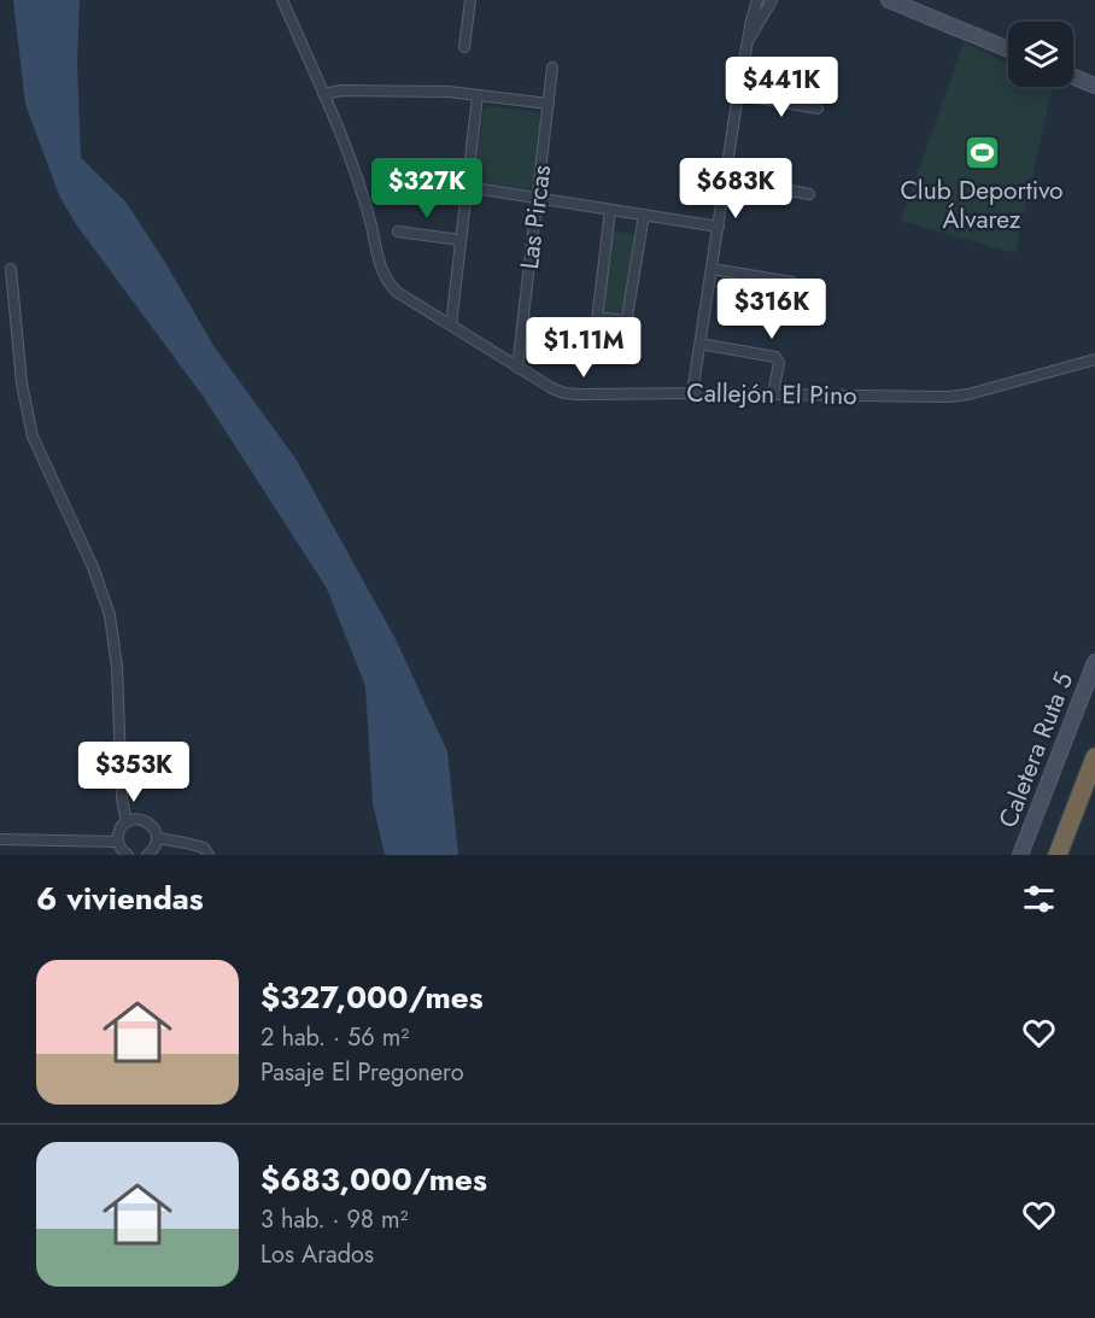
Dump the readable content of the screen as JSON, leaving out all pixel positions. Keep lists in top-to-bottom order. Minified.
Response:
{"streets":{"street":["Las Pircas","Callejón El Pino","Caletera Ruta 5"]},"crossings":[["Las Pircas","Callejón El Pino"]],"places":{"sports":["Club Deportivo Álvarez"]},"page":{"price":["$441K","$327K","$683K","$316K","$1.11M","$353K"],"heading":"6 viviendas","list":[{"name":"$327,000/mes","note":"2 hab. · 56 m² · Pasaje El Pregonero"},{"name":"$683,000/mes","note":"3 hab. · 98 m² · Los Arados"}]}}
